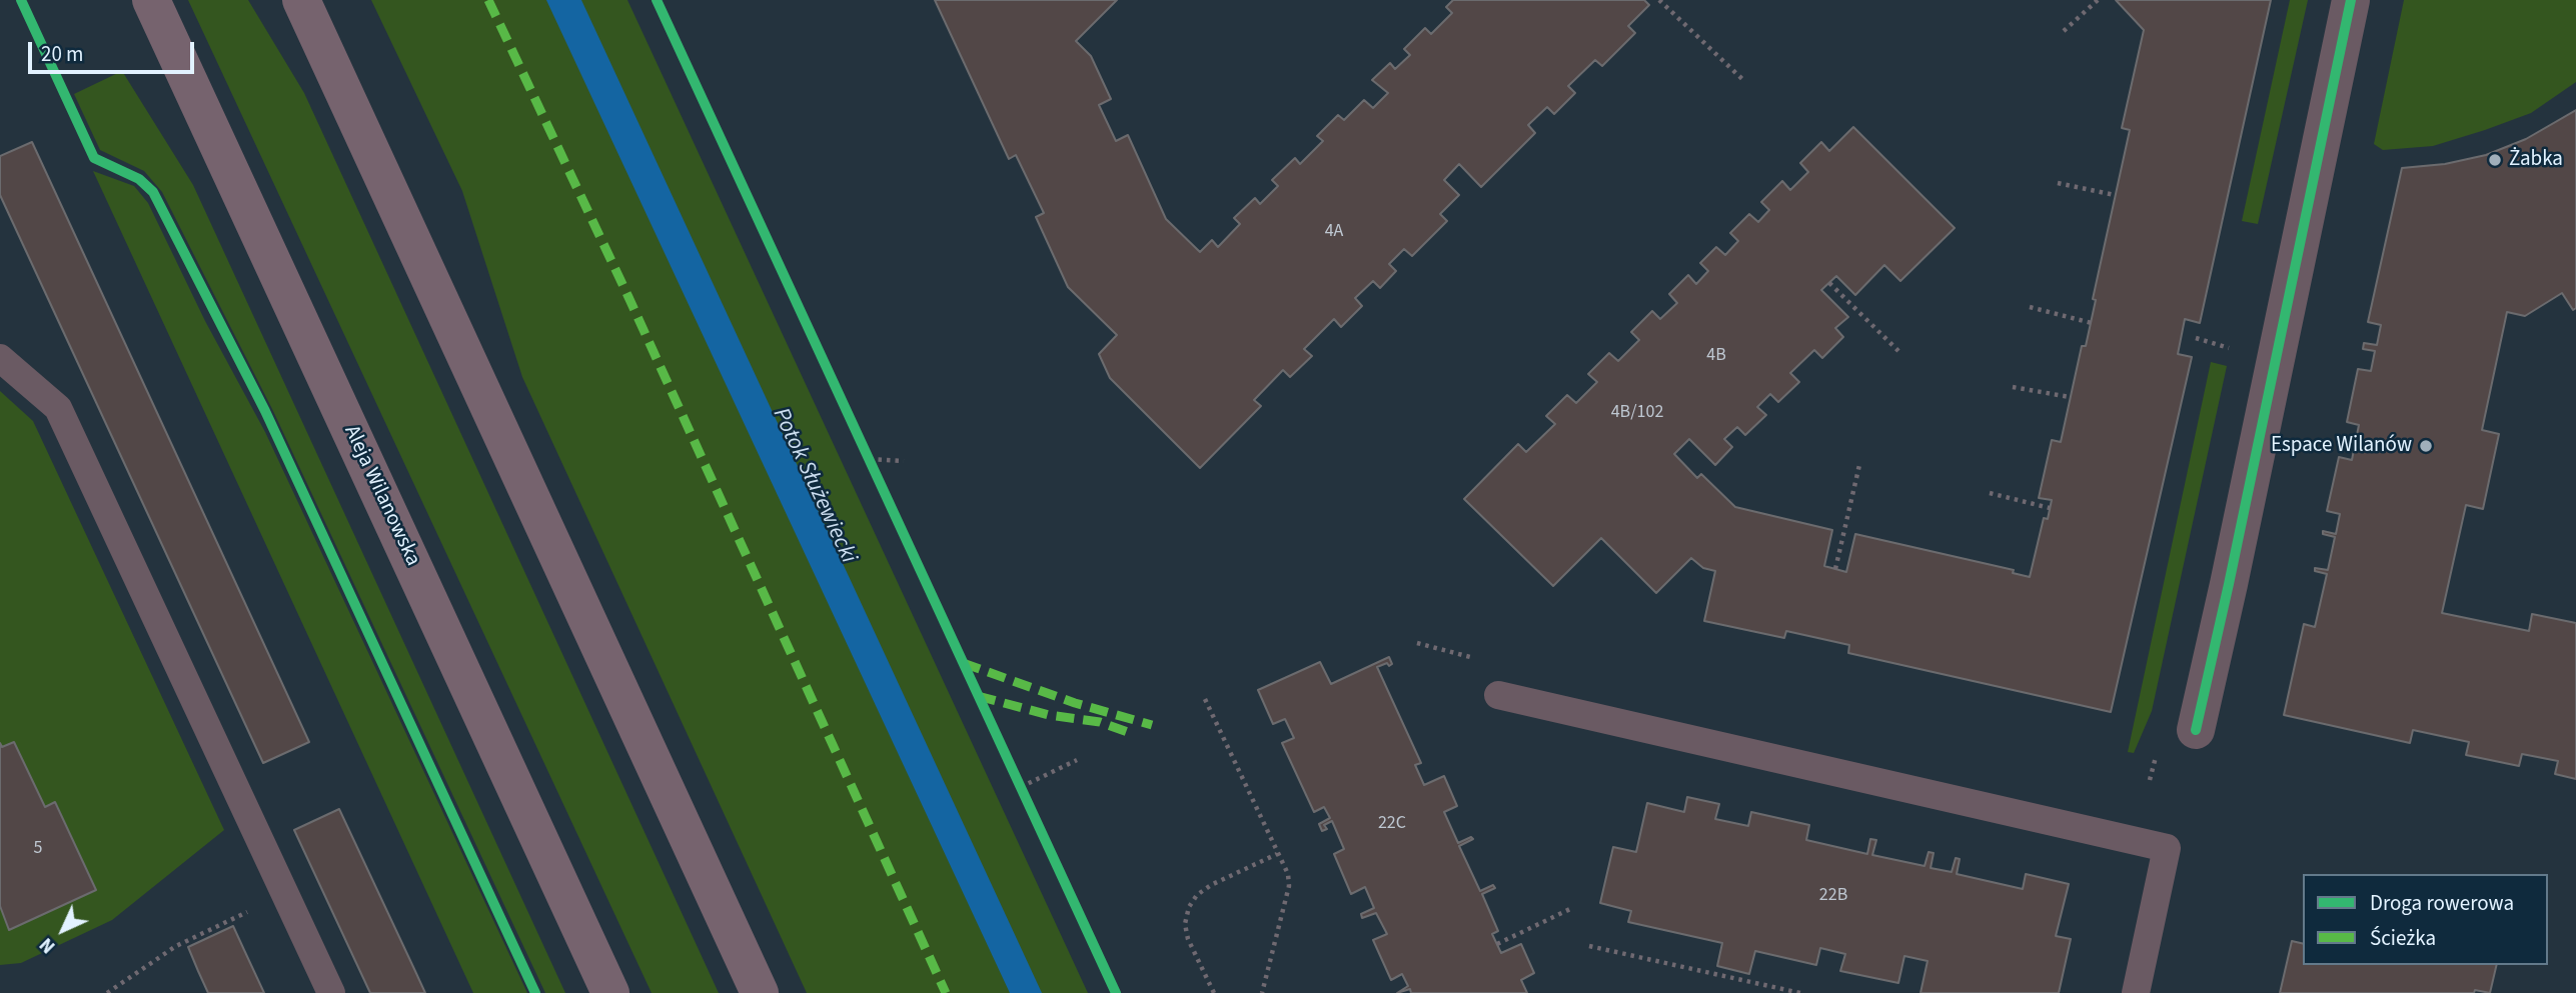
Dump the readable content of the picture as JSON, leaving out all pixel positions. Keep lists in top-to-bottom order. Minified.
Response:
{"streets":{"main road":["Aleja Wilanowska"]},"water":["Potok Służewiecki"],"places":["Żabka","Espace Wilanów"],"house_numbers":["4A","4B","4B/102","22C","5","22B"],"legend":["Droga rowerowa","Ścieżka"],"scale_bar":"20 m","north":"bottom left"}
